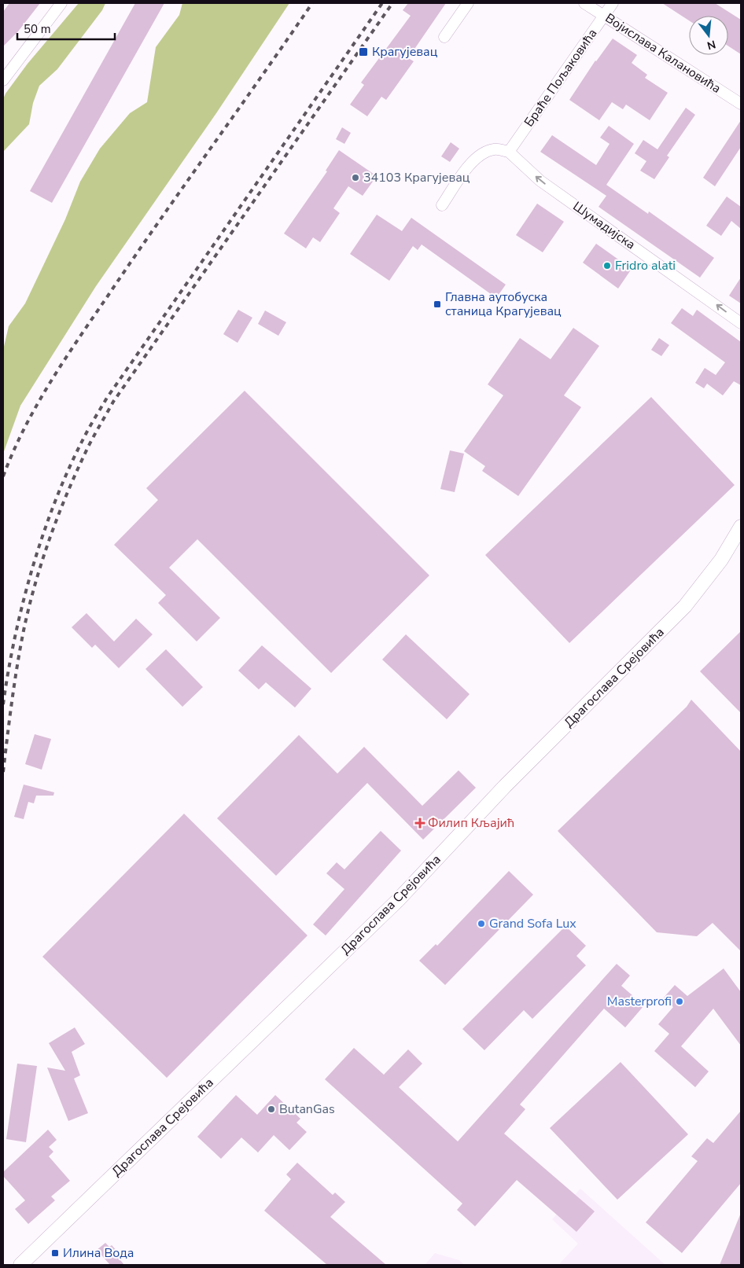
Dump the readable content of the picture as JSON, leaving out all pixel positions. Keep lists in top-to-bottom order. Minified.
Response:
{"streets":{"street":["Војислава Калановића","Браће Пољаковића","Шумадијска","Драгослава Срејовића"]},"crossings":[["Војислава Калановића","Браће Пољаковића"],["Браће Пољаковића","Шумадијска"]],"one_way":["Шумадијска"],"places":{"transit":["Крагујевац","Главна аутобуска станица Крагујевац","Илина Вода"],"other":["34103 Крагујевац","Fridro alati","Grand Sofa Lux","Masterprofi","ButanGas"],"health":["Филип Кљајић"]},"scale_bar":"50 m","north":"bottom"}
